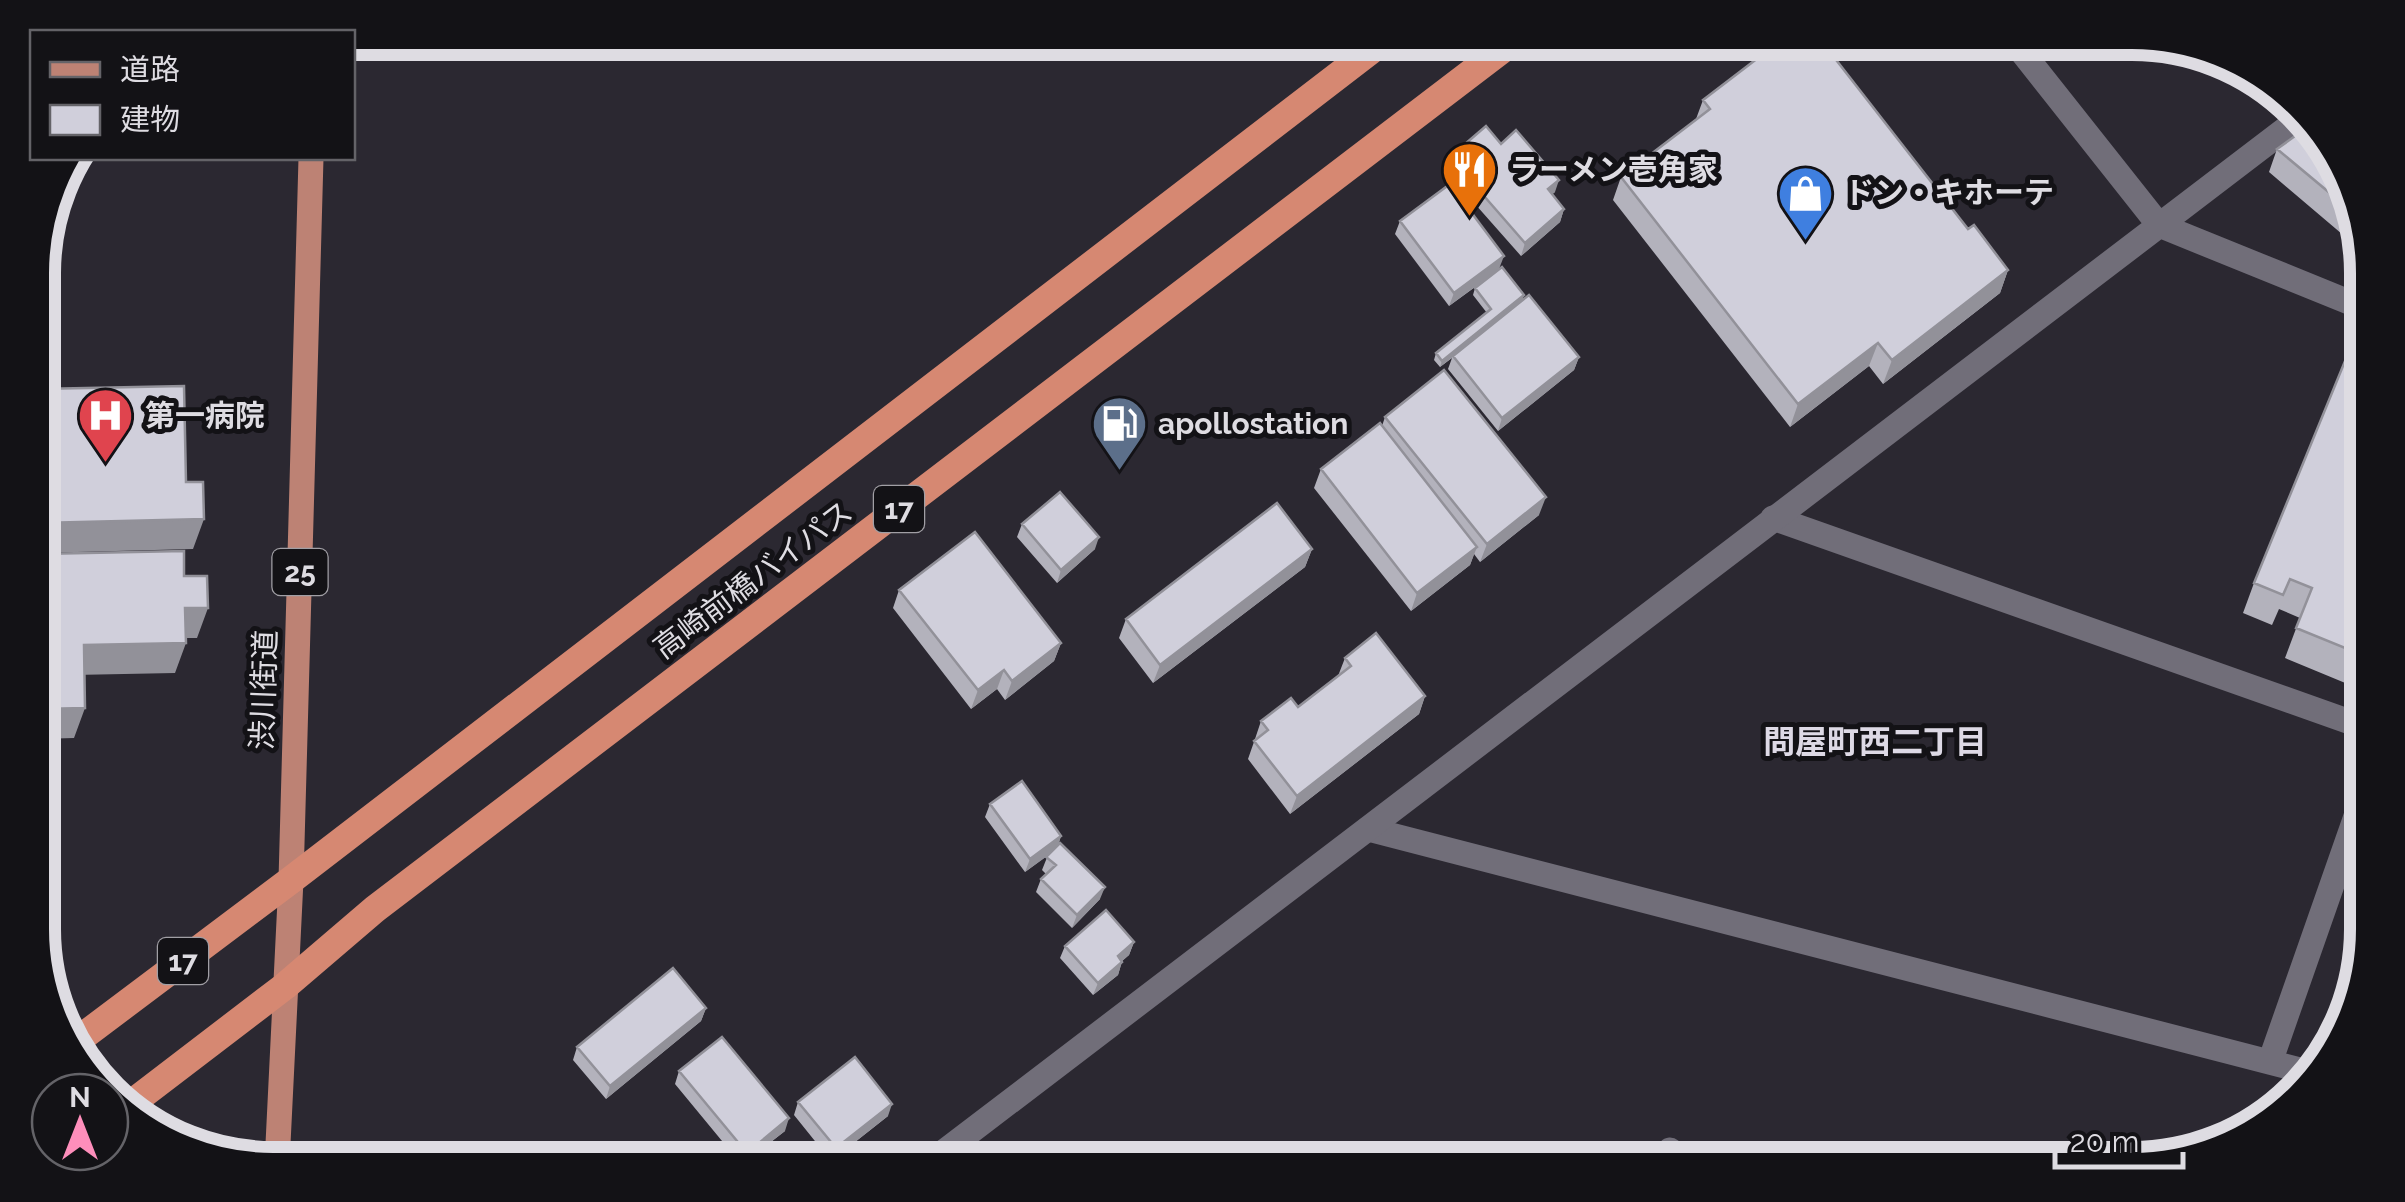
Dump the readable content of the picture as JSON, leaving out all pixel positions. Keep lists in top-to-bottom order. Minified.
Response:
{"streets":{"highway":["17","高崎前橋バイパス"],"main road":["25","渋川街道"]},"crossings":[["高崎前橋バイパス","渋川街道"]],"districts":["問屋町西二丁目"],"places":{"restaurant":["ラーメン壱角家"],"shop":["ドン・キホーテ"],"hospital":["第一病院"],"fuel station":["apollostation"]},"legend":["道路","建物"],"scale_bar":"20 m","north":"top"}
